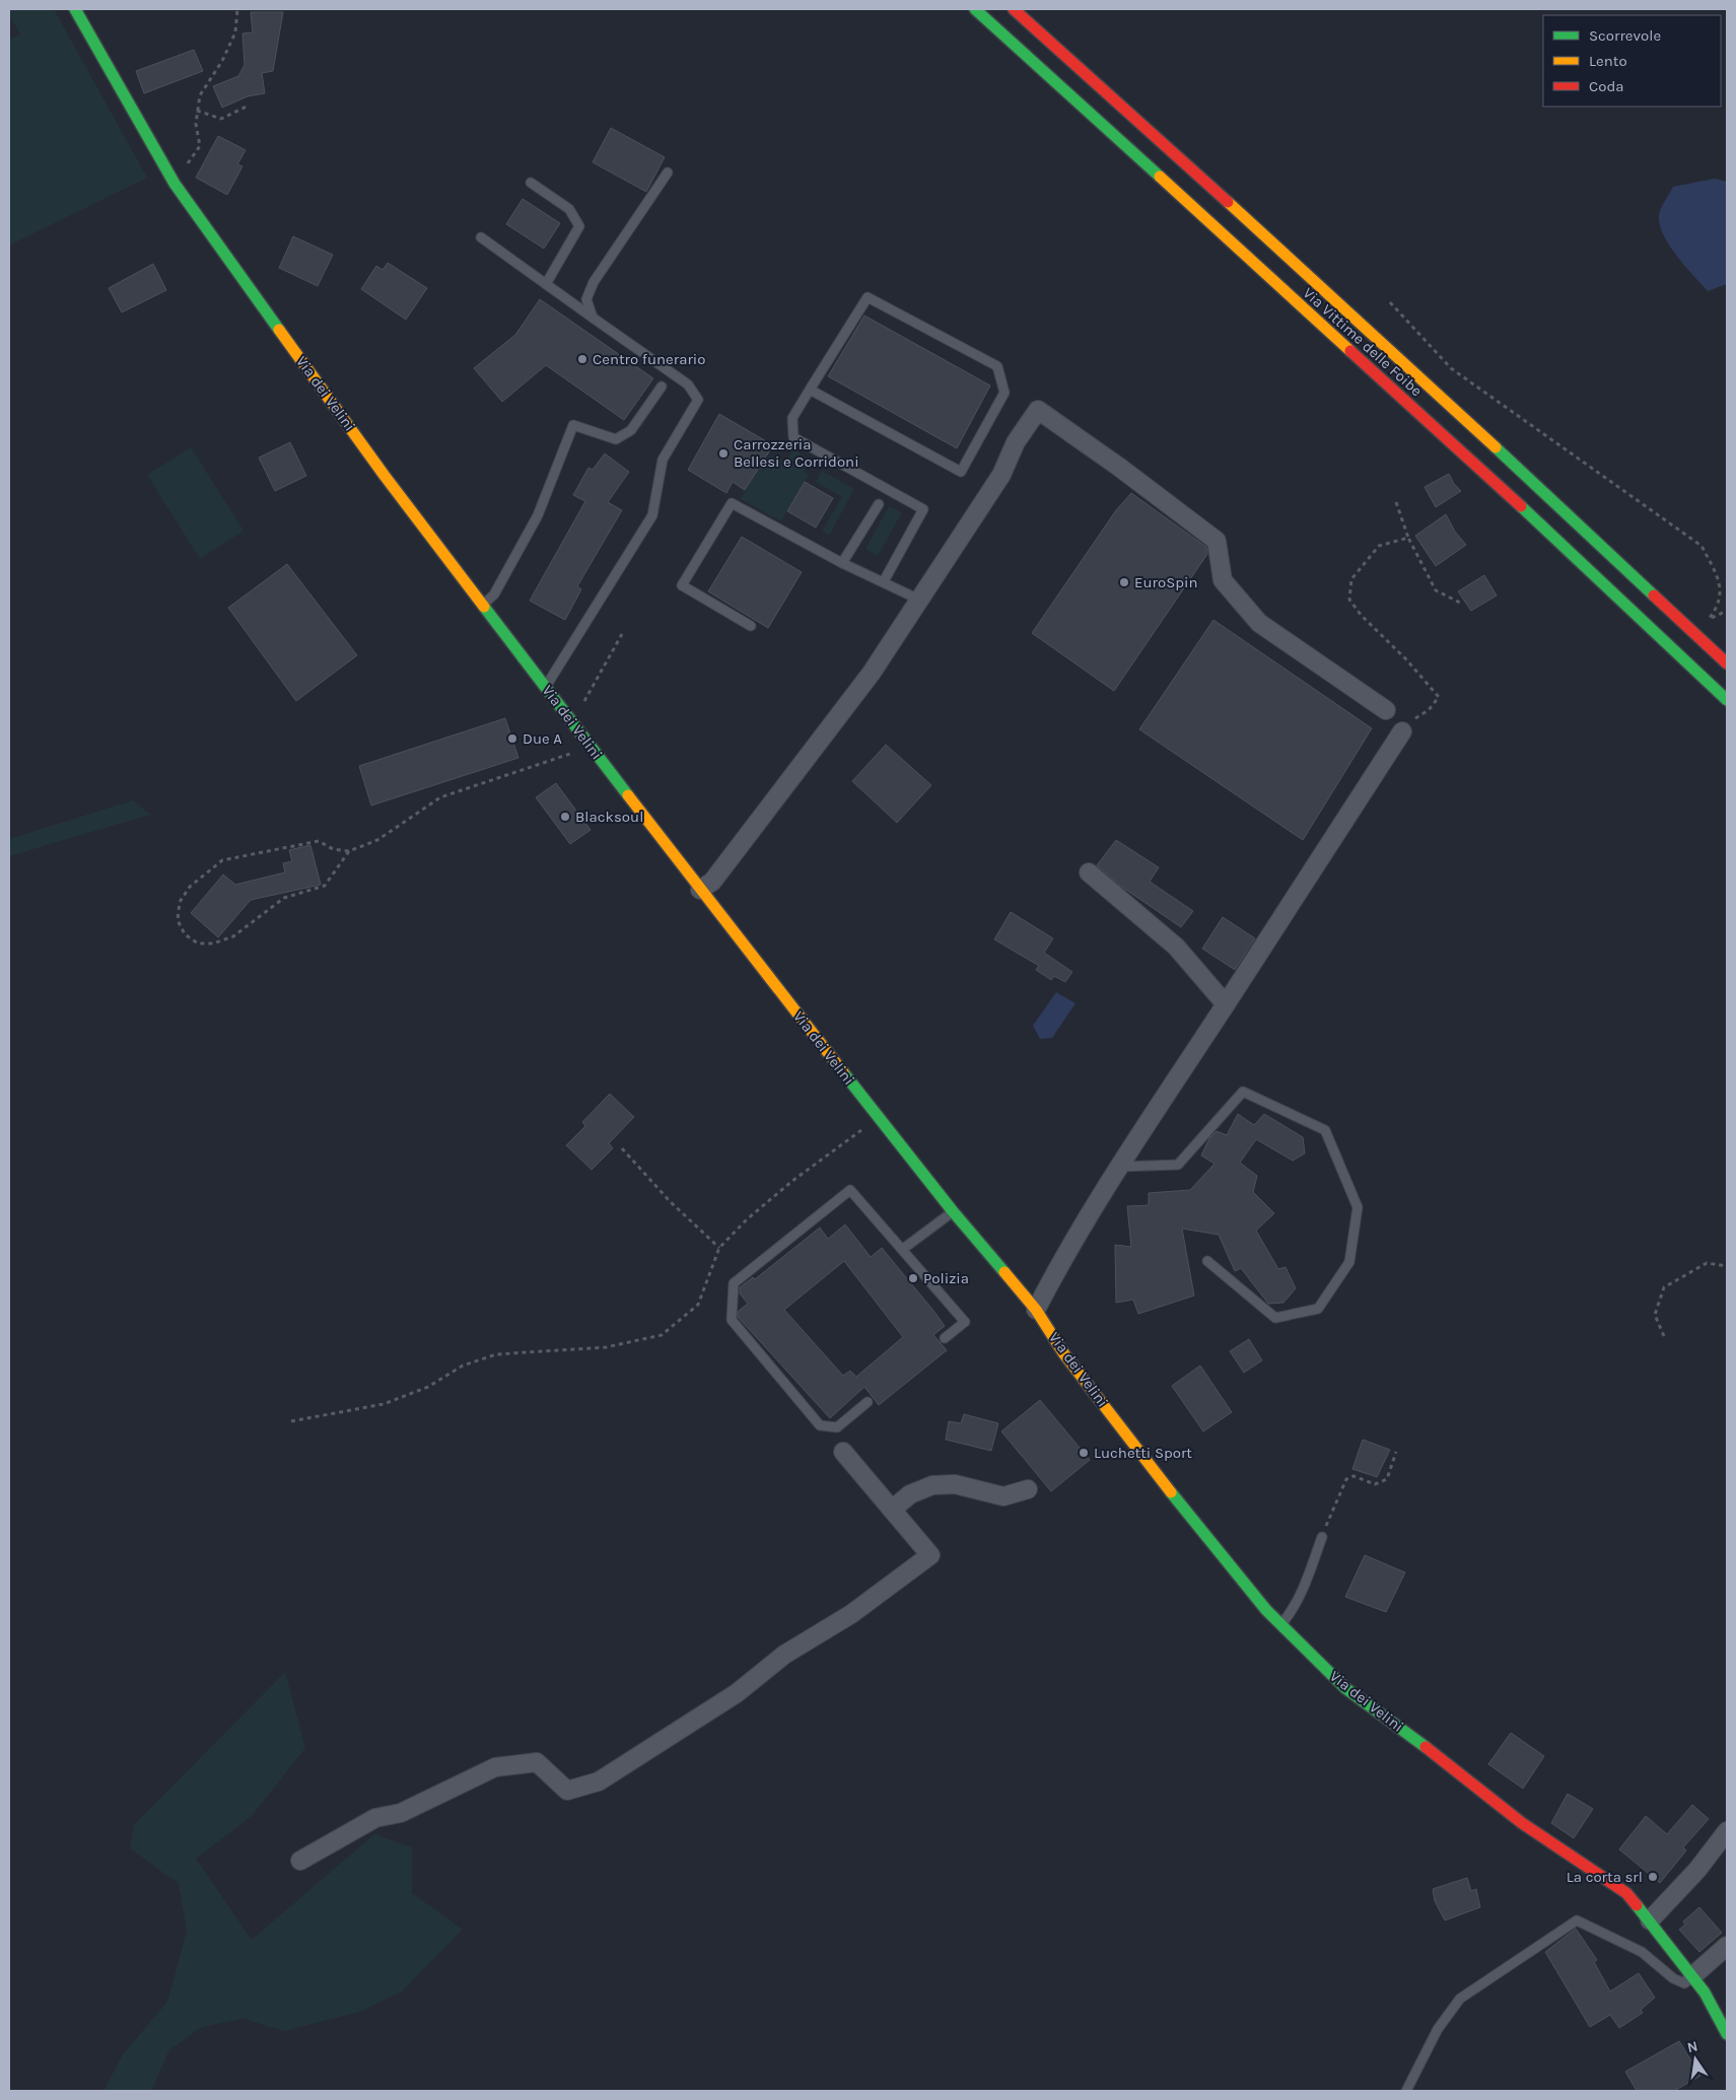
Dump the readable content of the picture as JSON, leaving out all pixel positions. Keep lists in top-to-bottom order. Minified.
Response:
{"streets":{"street":["Via Vittime delle Foibe","Via dei Velini"]},"places":["Centro funerario","Carrozzeria Bellesi e Corridoni","EuroSpin","Due A","Blacksoul","Polizia","Luchetti Sport","La corta srl"],"legend":["Scorrevole","Lento","Coda"],"north":"top"}
